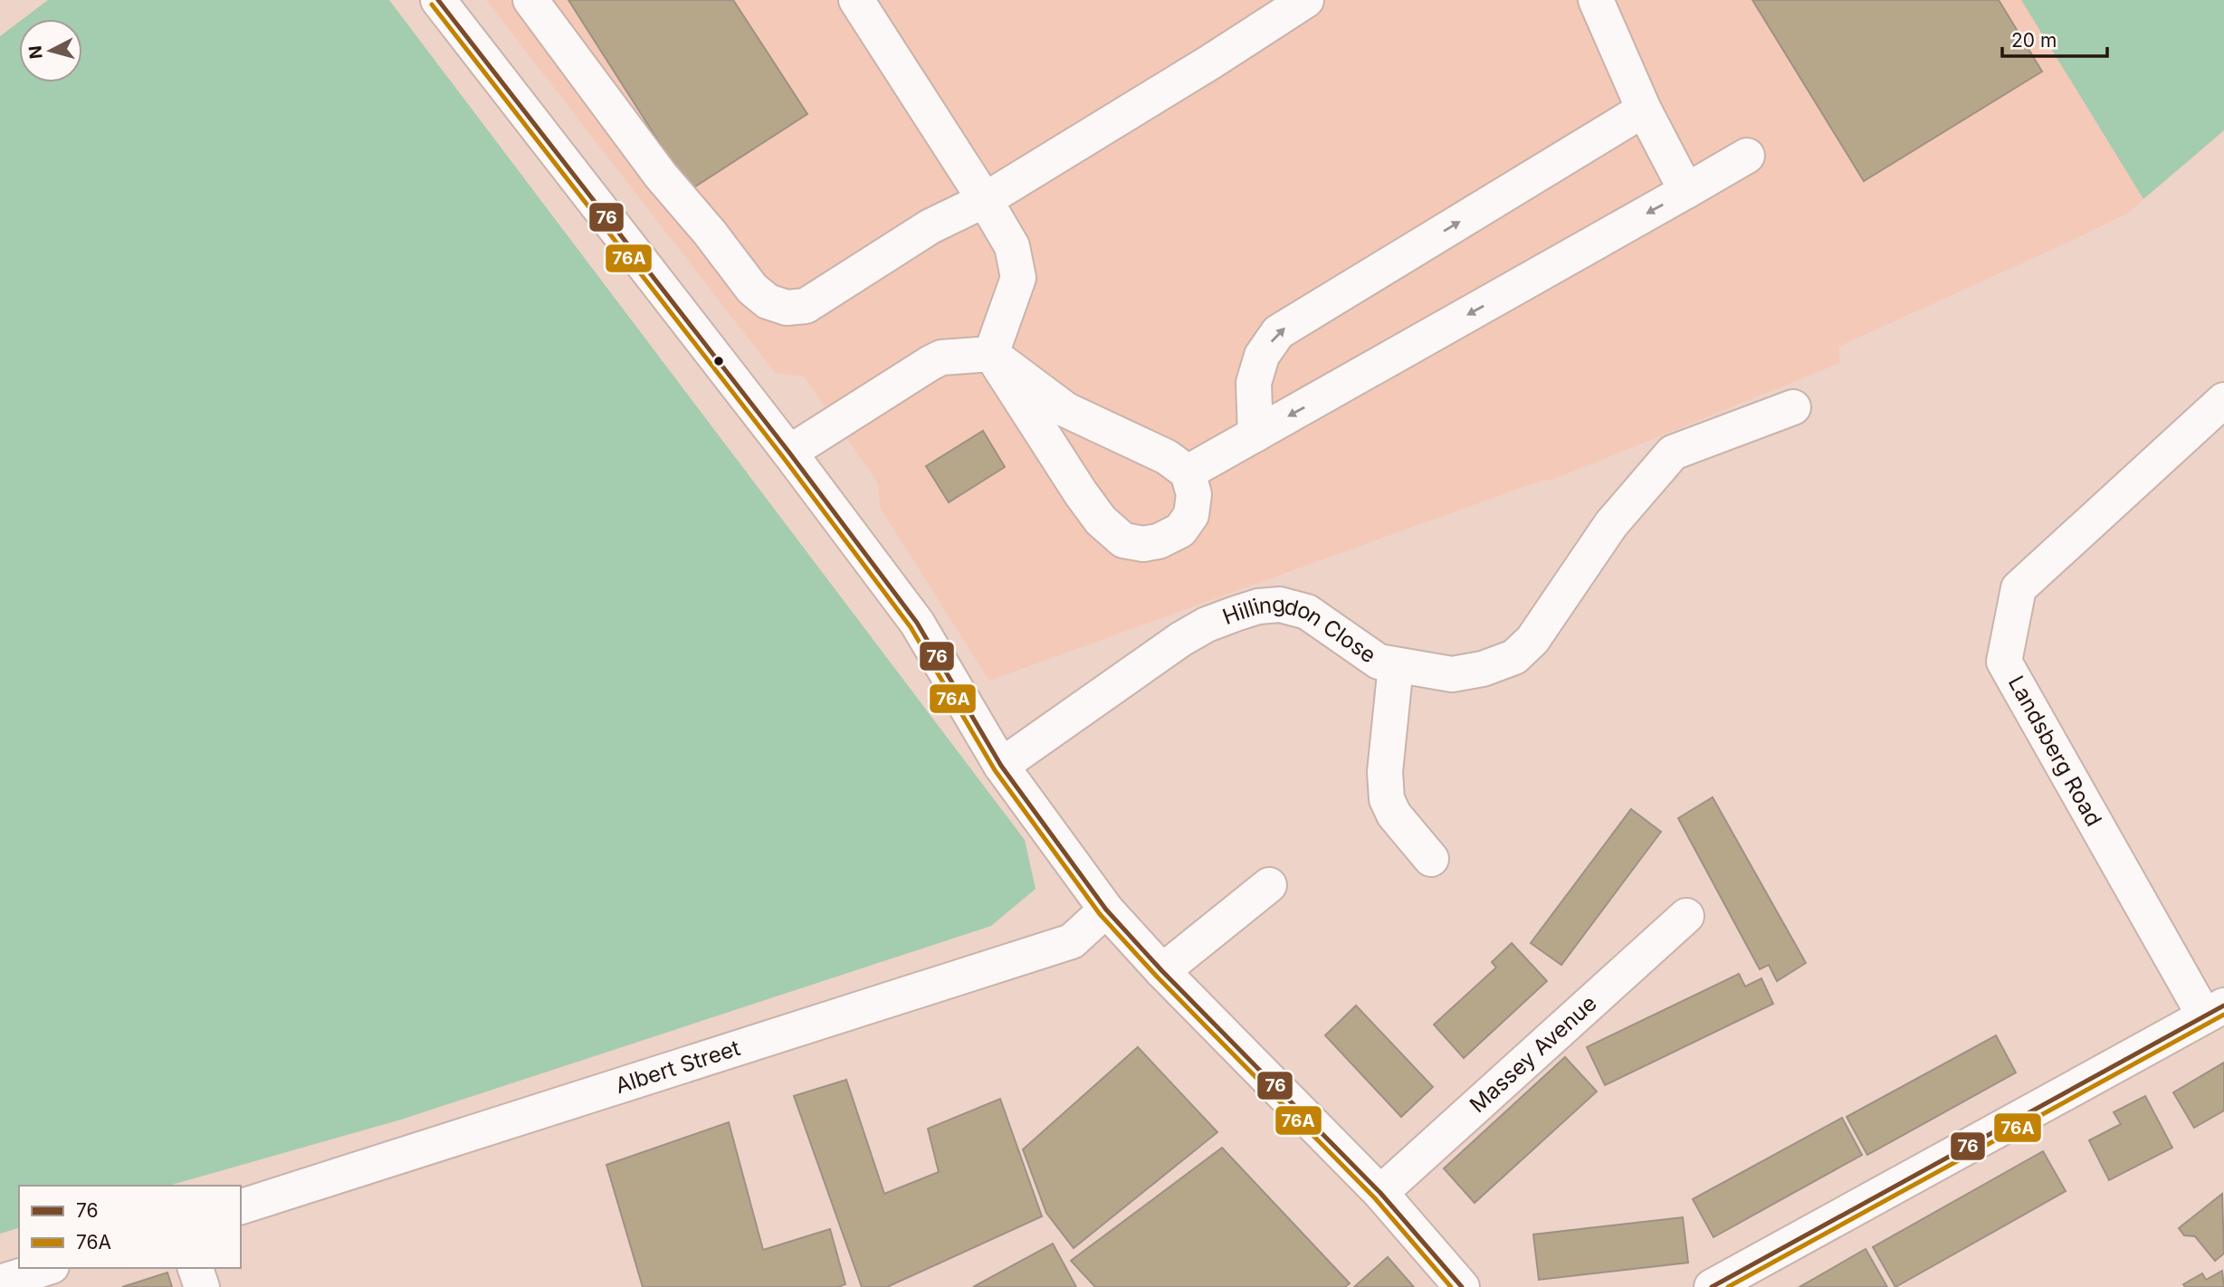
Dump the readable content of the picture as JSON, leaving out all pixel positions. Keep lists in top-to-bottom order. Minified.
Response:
{"streets":{"street":["Hillingdon Close","Landsberg Road","Massey Avenue","Albert Street"]},"lines":["transit line 76","transit line 76A"],"legend":["76","76A"],"scale_bar":"20 m","north":"left"}
